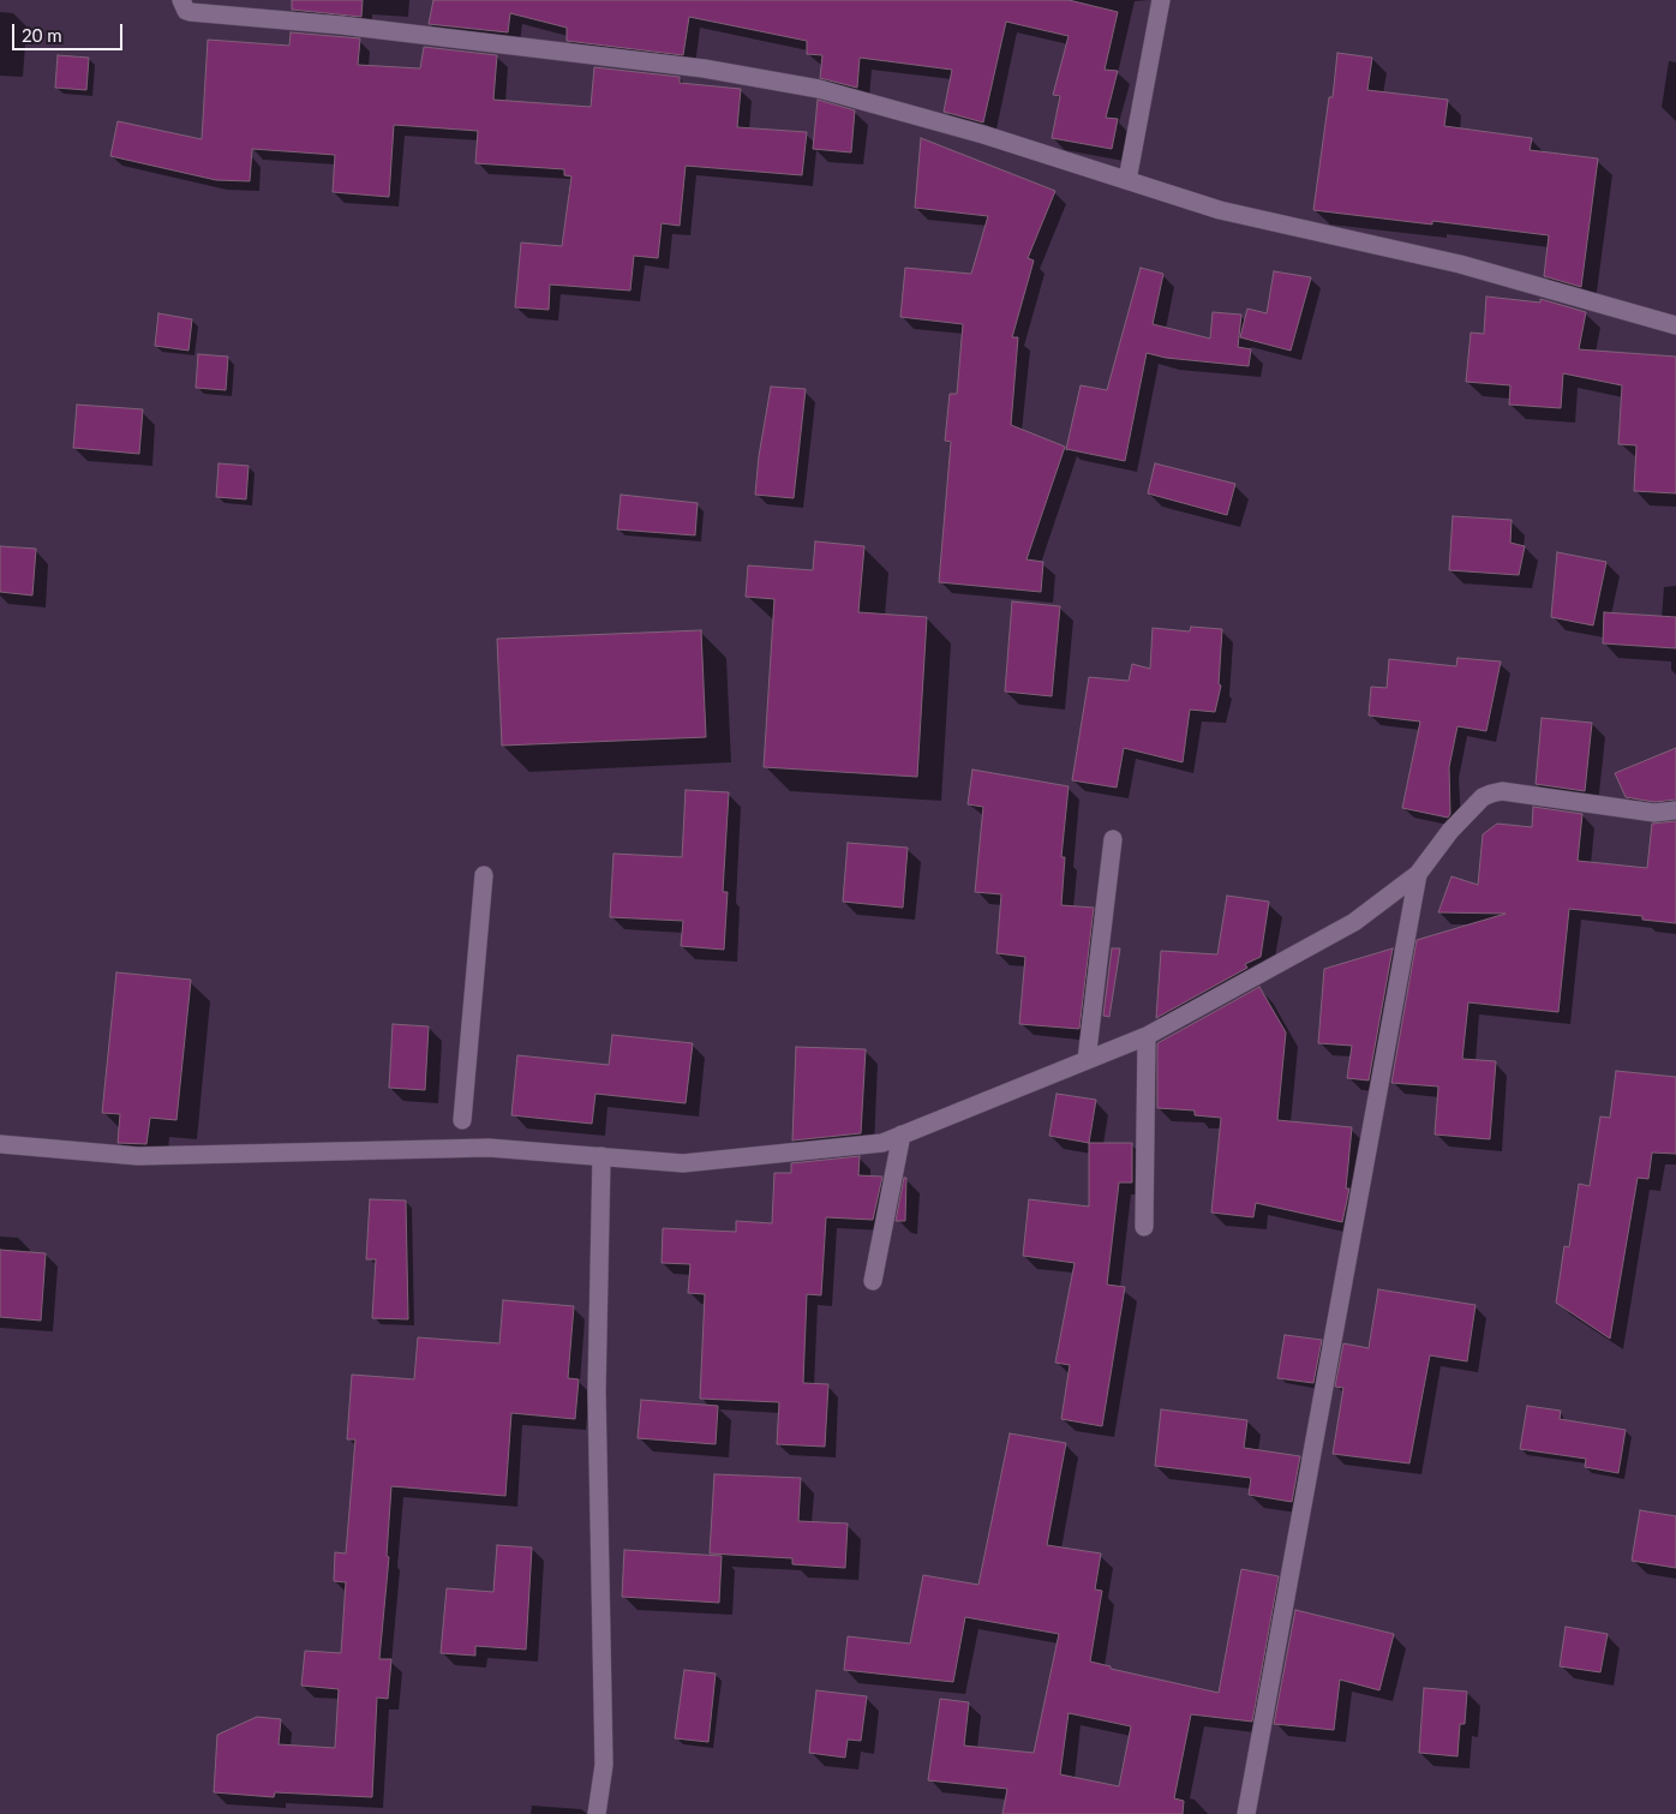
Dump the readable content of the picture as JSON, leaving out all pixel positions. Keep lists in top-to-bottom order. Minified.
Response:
{"scale_bar":"20 m"}
